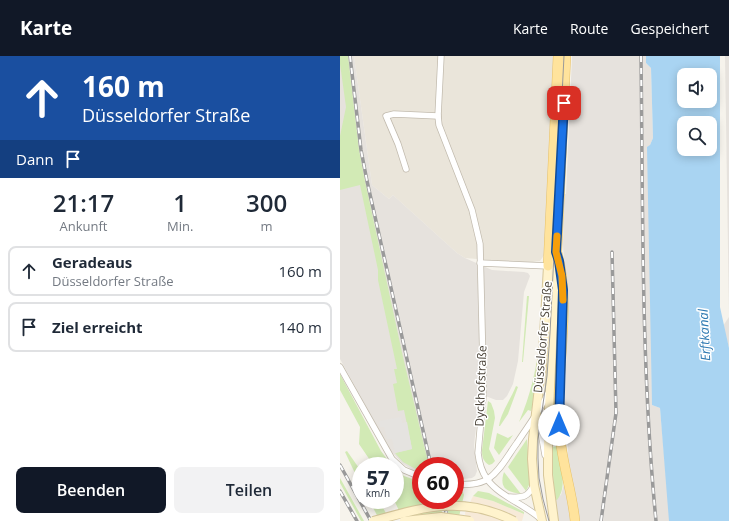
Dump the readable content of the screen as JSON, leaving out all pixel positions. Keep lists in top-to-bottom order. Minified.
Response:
{"streets":{"main road":["Düsseldorfer Straße"],"street":["Dyckhofstraße"]},"crossings":[["Düsseldorfer Straße","Dyckhofstraße"]],"water":["Erftkanal"],"page":{"header":"Karte","nav":["Karte","Route","Gespeichert"],"turn":["160 m","Düsseldorfer Straße"],"then":"Dann","eta":["21:17","Ankunft","1","Min.","300","m"],"list":[{"name":"Geradeaus","note":"Düsseldorfer Straße","value":"160 m"},{"name":"Ziel erreicht","value":"140 m"}],"speed":"57 km/h","limit":"60","buttons":["Beenden","Teilen"]}}
